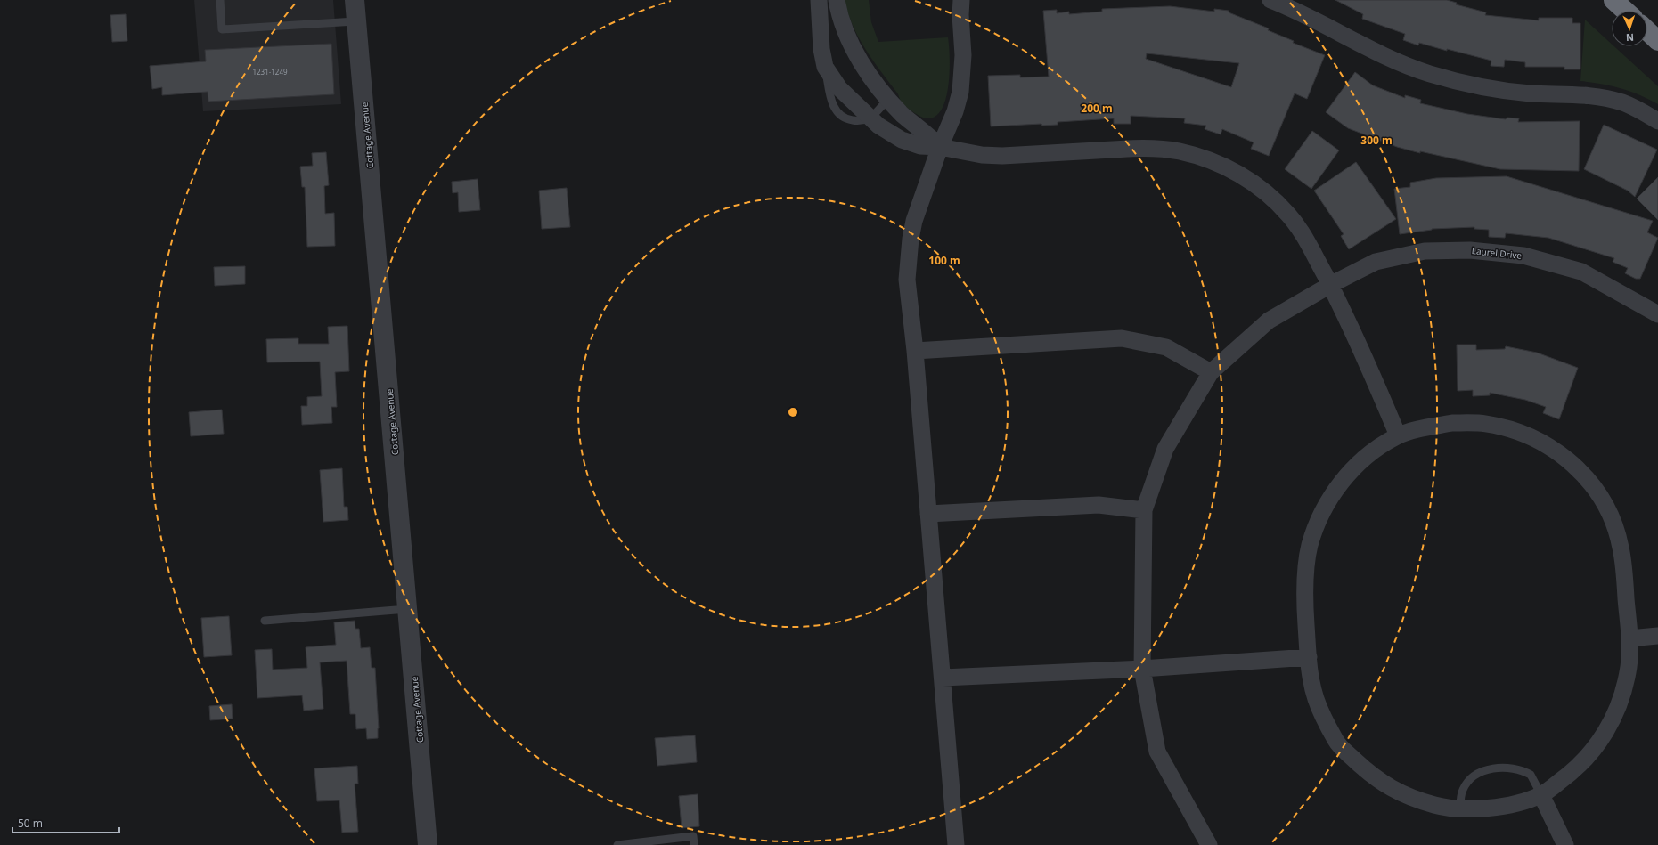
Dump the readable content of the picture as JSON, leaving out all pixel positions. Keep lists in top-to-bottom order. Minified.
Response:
{"streets":{"street":["Cottage Avenue","Laurel Drive"]},"house_numbers":["1231-1249"],"scale_bar":"50 m","north":"bottom","rings":["200 m","300 m","100 m"]}
